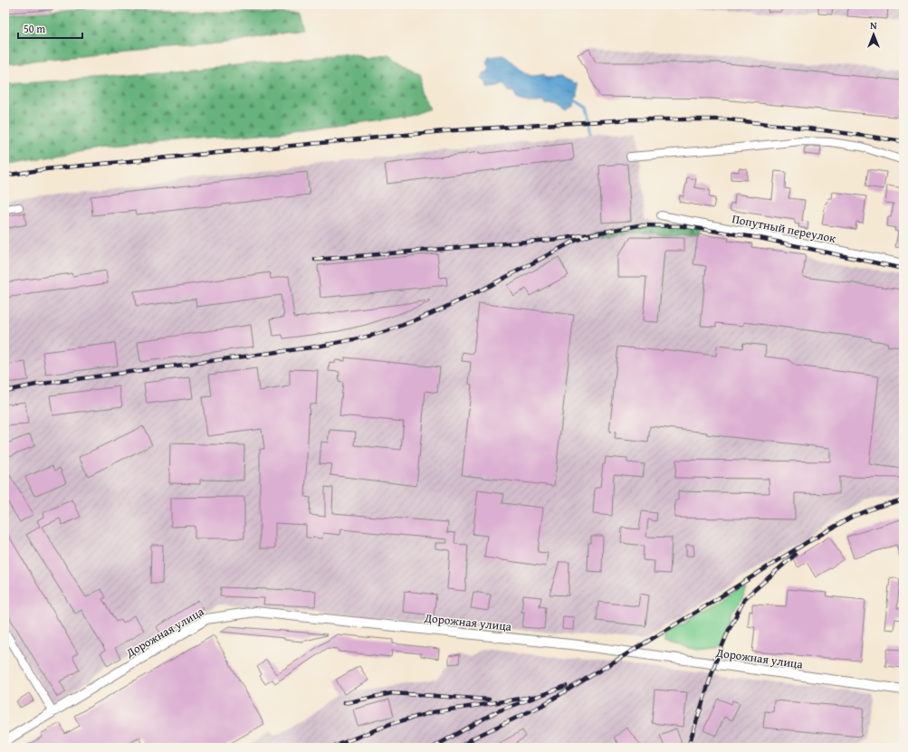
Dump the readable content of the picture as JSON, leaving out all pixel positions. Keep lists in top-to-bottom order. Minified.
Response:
{"streets":{"street":["Попутный переулок","Дорожная улица"]},"scale_bar":"50 m","north":"top"}
